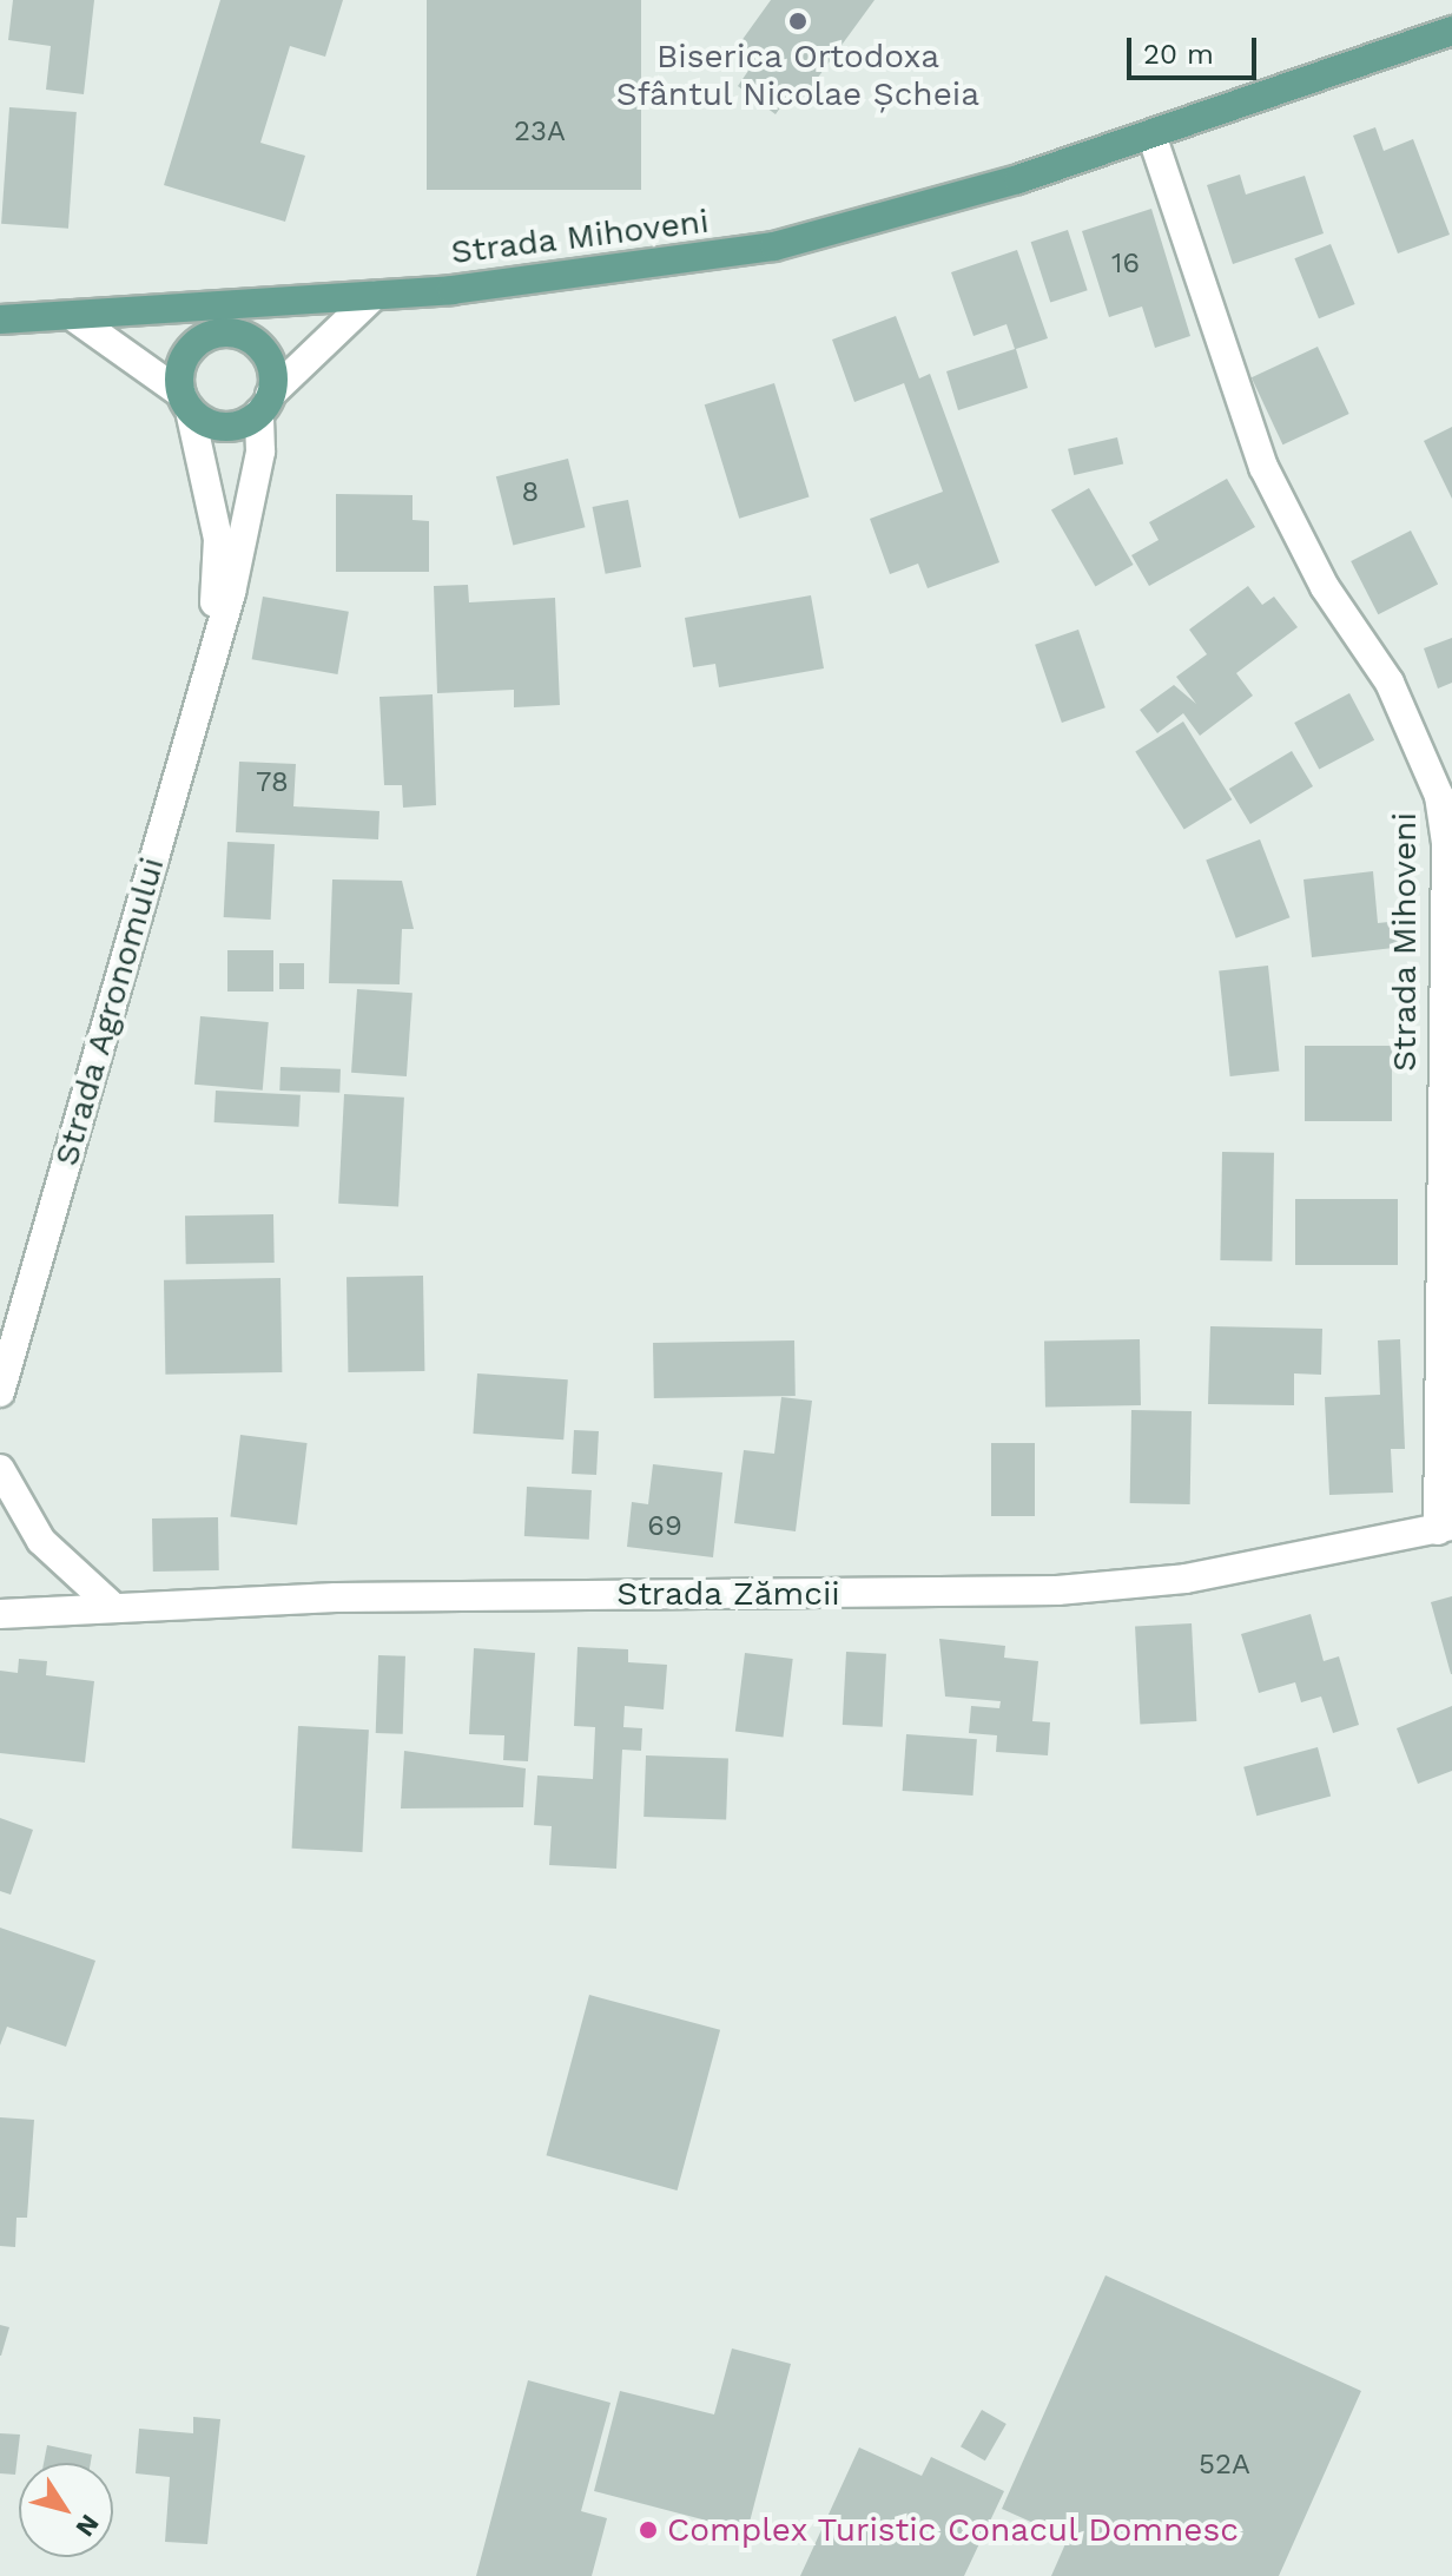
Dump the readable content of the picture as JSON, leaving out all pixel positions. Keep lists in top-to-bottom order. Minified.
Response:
{"streets":{"main road":["Strada Mihoveni"],"street":["Strada Agronomului","Strada Zămcii"]},"crossings":[["Strada Mihoveni","Strada Zămcii"]],"places":["Biserica Ortodoxa Sfântul Nicolae Șcheia","Complex Turistic Conacul Domnesc"],"house_numbers":["23A","16","8","78","69","52A"],"scale_bar":"20 m","north":"bottom right"}
